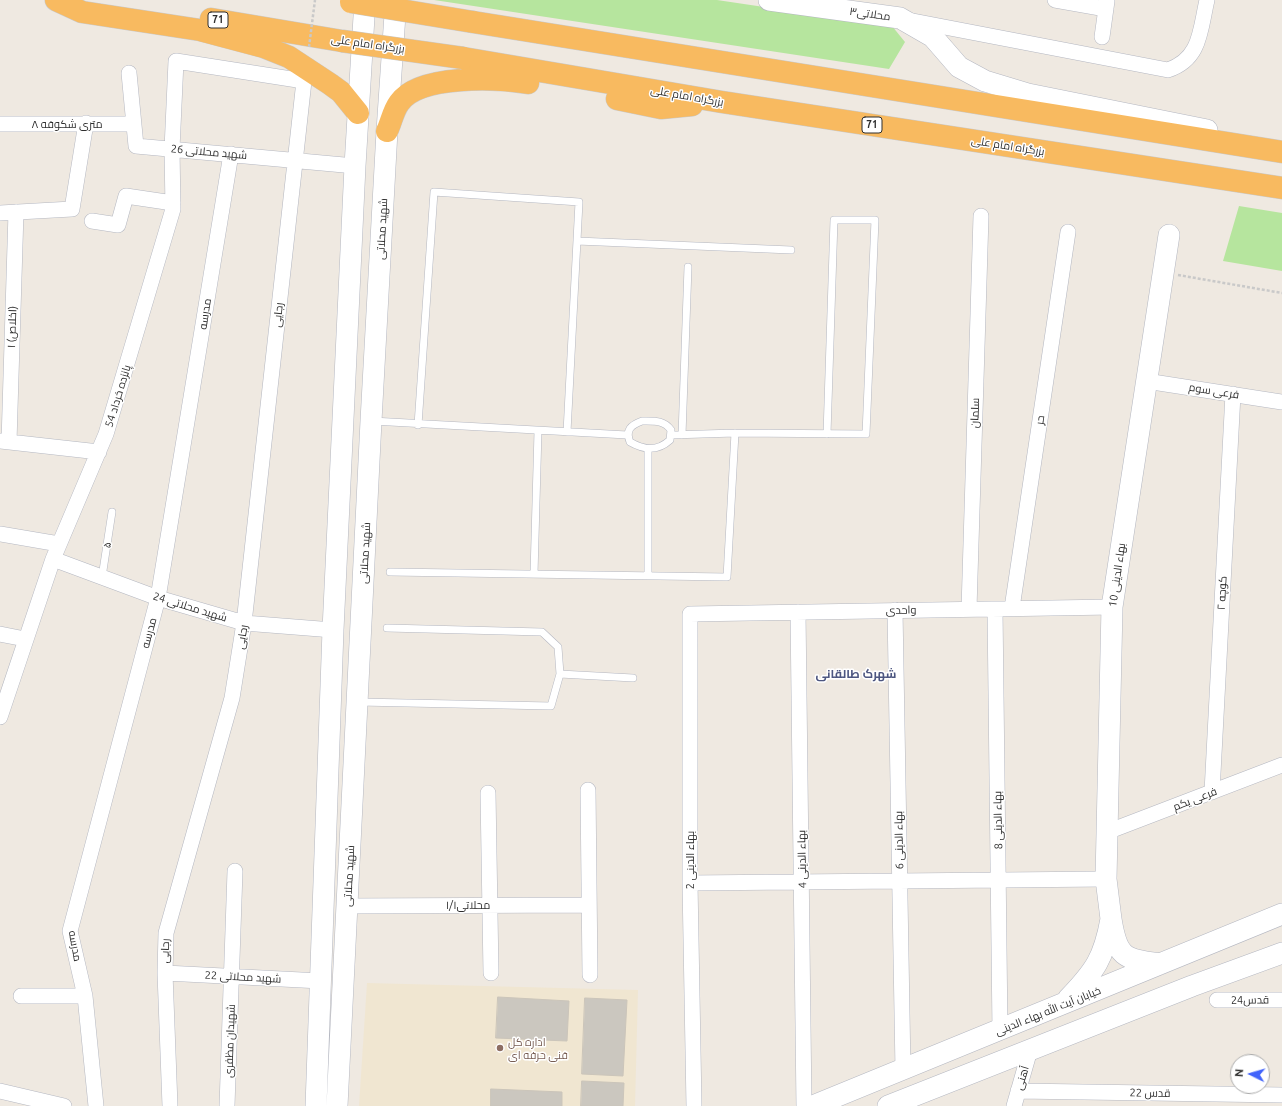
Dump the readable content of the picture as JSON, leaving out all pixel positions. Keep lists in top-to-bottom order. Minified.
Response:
{"streets":{"highway":["71","بزرگراه امام علی"],"main road":["محلاتی۳","شهید محلاتی","بهاء الدینی 10","خیابان آیت الله بهاء الدینی"],"street":["۸ متری شکوفه","شهید محلاتی 26","مدرسه","رجایی","۱ (اخلاص)","فرعی سوم","پانزده خرداد 54","سلمان","حر","کوچه ۲","شهید محلاتی 24","واحدی","فرعی یکم","بهاء الدینی 8","بهاء الدینی 6","بهاء الدینی 4","بهاء الدینی 2","محلاتی۱/۱","شهید محلاتی 22","قدس24","شهیدان مظفری","آهنی","قدس 22"],"lane":["۵"]},"crossings":[["۸ متری شکوفه","شهید محلاتی 26"],["شهید محلاتی 26","مدرسه"],["شهید محلاتی 26","رجایی"],["شهید محلاتی 26","پانزده خرداد 54"],["شهید محلاتی","محلاتی۱/۱"],["مدرسه","شهید محلاتی 24"],["رجایی","پانزده خرداد 54"],["رجایی","شهید محلاتی 24"],["رجایی","شهید محلاتی 22"],["فرعی سوم","بهاء الدینی 10"],["فرعی سوم","کوچه ۲"],["پانزده خرداد 54","شهید محلاتی 24"],["سلمان","واحدی"],["حر","واحدی"],["۵","شهید محلاتی 24"],["بهاء الدینی 10","واحدی"],["بهاء الدینی 10","فرعی یکم"],["بهاء الدینی 10","خیابان آیت الله بهاء الدینی"],["کوچه ۲","فرعی یکم"],["واحدی","بهاء الدینی 8"],["واحدی","بهاء الدینی 6"],["واحدی","بهاء الدینی 4"],["واحدی","بهاء الدینی 2"],["بهاء الدینی 8","خیابان آیت الله بهاء الدینی"],["بهاء الدینی 6","خیابان آیت الله بهاء الدینی"],["شهید محلاتی 22","شهیدان مظفری"],["آهنی","قدس 22"]],"districts":["شهرک طالقانی"],"places":["اداره کل فنی حرفه ای"],"north":"left"}
